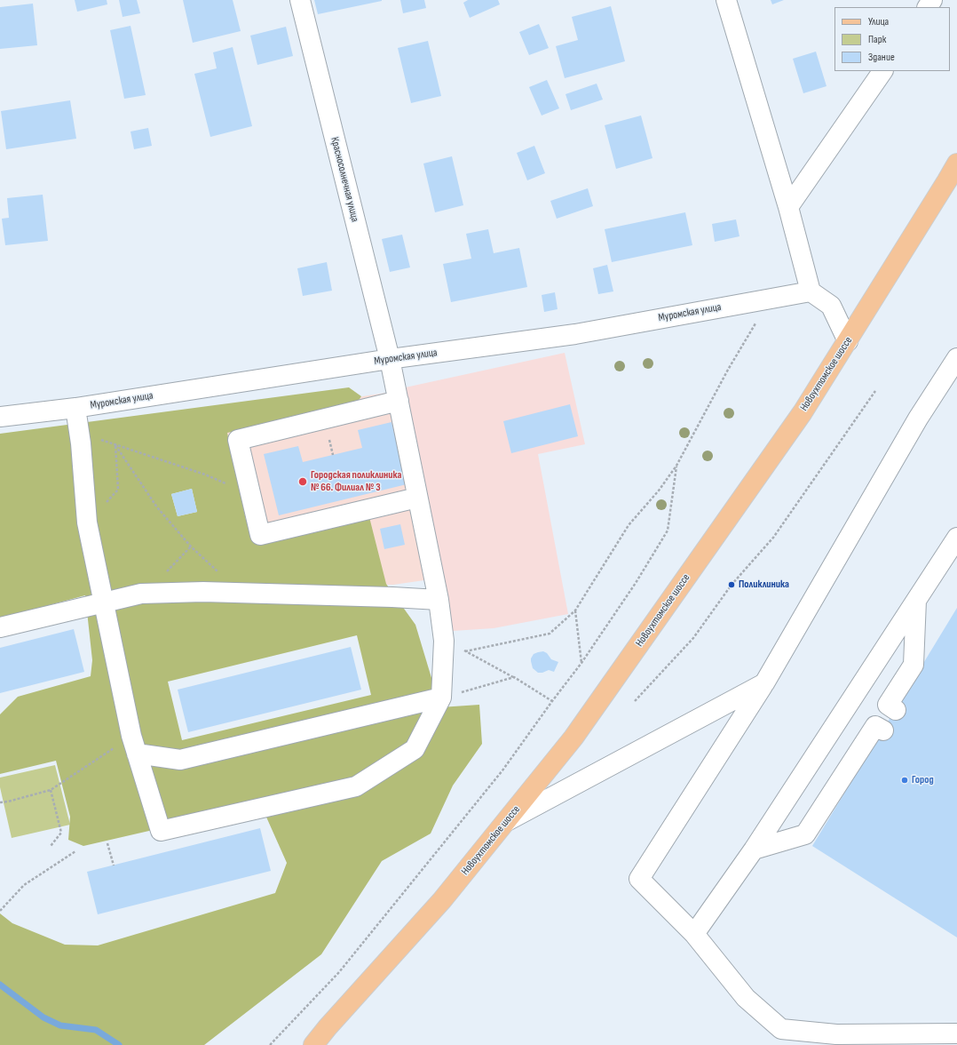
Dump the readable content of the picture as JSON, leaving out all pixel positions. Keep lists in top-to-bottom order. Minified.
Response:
{"streets":{"main road":["Новоухтомское шоссе"],"street":["Красносолнечная улица","Муромская улица"]},"crossings":[["Красносолнечная улица","Муромская улица"]],"places":["Городская поликлиника № 66. Филиал № 3","Поликлиника","Город"],"legend":["Улица","Парк","Здание"]}
